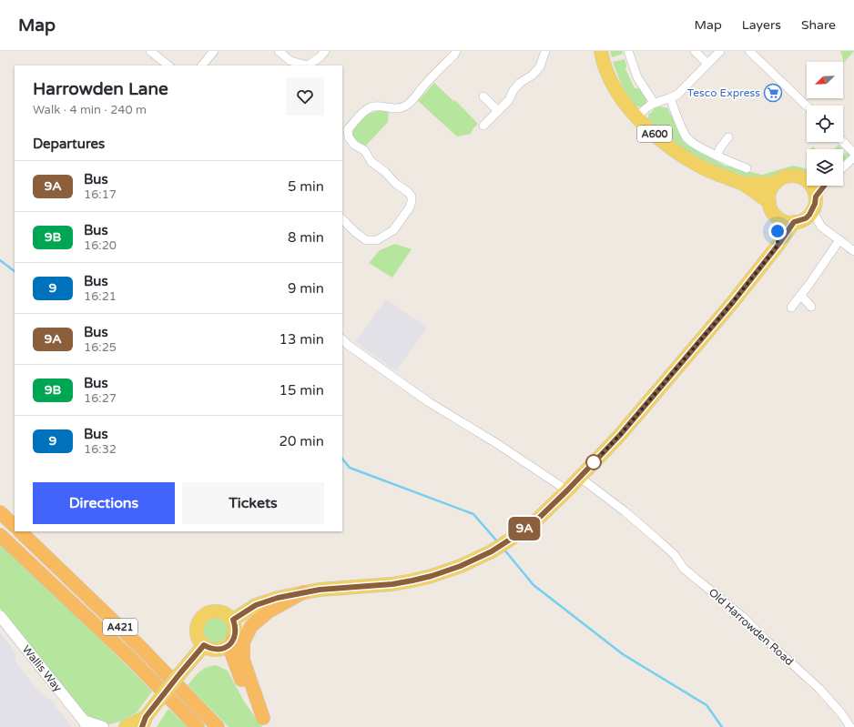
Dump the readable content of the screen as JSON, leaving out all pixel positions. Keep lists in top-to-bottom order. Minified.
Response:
{"streets":{"highway":["A421"],"main road":["A600"],"street":["Old Harrowden Road","Wallis Way"]},"places":{"supermarket":["Tesco Express"]},"lines":["bus line 9A"],"north":"bottom left","page":{"header":"Map","nav":["Map","Layers","Share"],"on_map":"9A","heading":[["Harrowden Lane","Walk · 4 min · 240 m"],"Departures"],"list":[{"mark":"9A","name":"Bus","note":"16:17","value":"5 min"},{"mark":"9B","name":"Bus","note":"16:20","value":"8 min"},{"mark":"9","name":"Bus","note":"16:21","value":"9 min"},{"mark":"9A","name":"Bus","note":"16:25","value":"13 min"},{"mark":"9B","name":"Bus","note":"16:27","value":"15 min"},{"mark":"9","name":"Bus","note":"16:32","value":"20 min"}],"buttons":["Directions","Tickets"]}}
